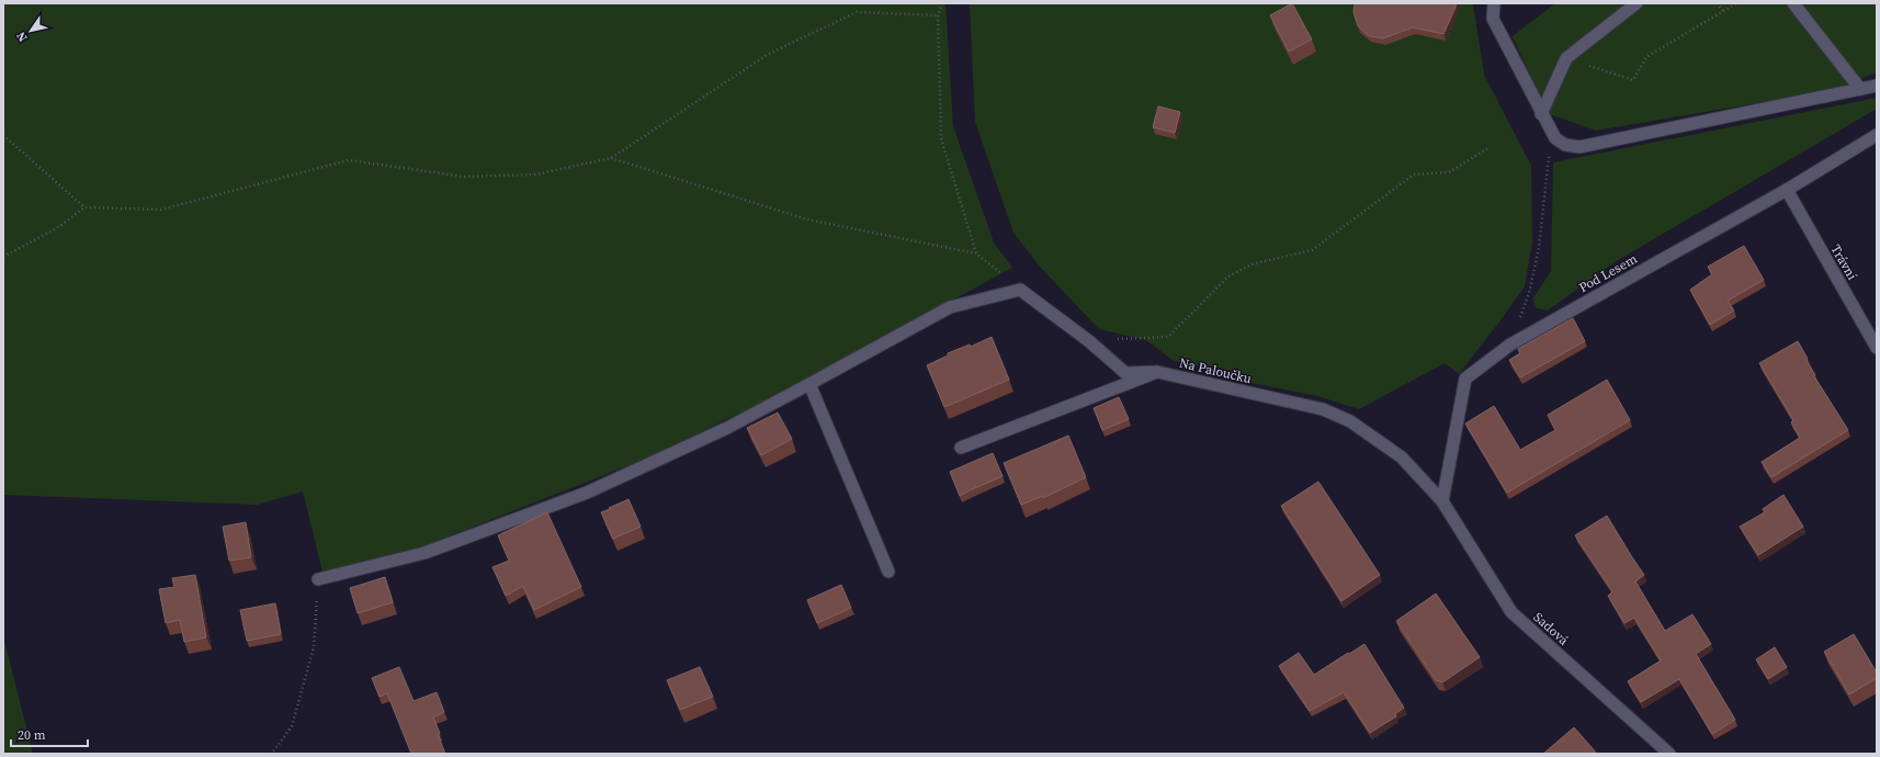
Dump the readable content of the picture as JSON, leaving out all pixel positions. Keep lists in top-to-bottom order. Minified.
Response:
{"streets":{"street":["Trávní","Pod Lesem","Na Paloučku","Sadová"]},"crossings":[["Trávní","Pod Lesem"],["Pod Lesem","Na Paloučku"],["Pod Lesem","Sadová"],["Na Paloučku","Sadová"]],"scale_bar":"20 m","north":"bottom left"}
